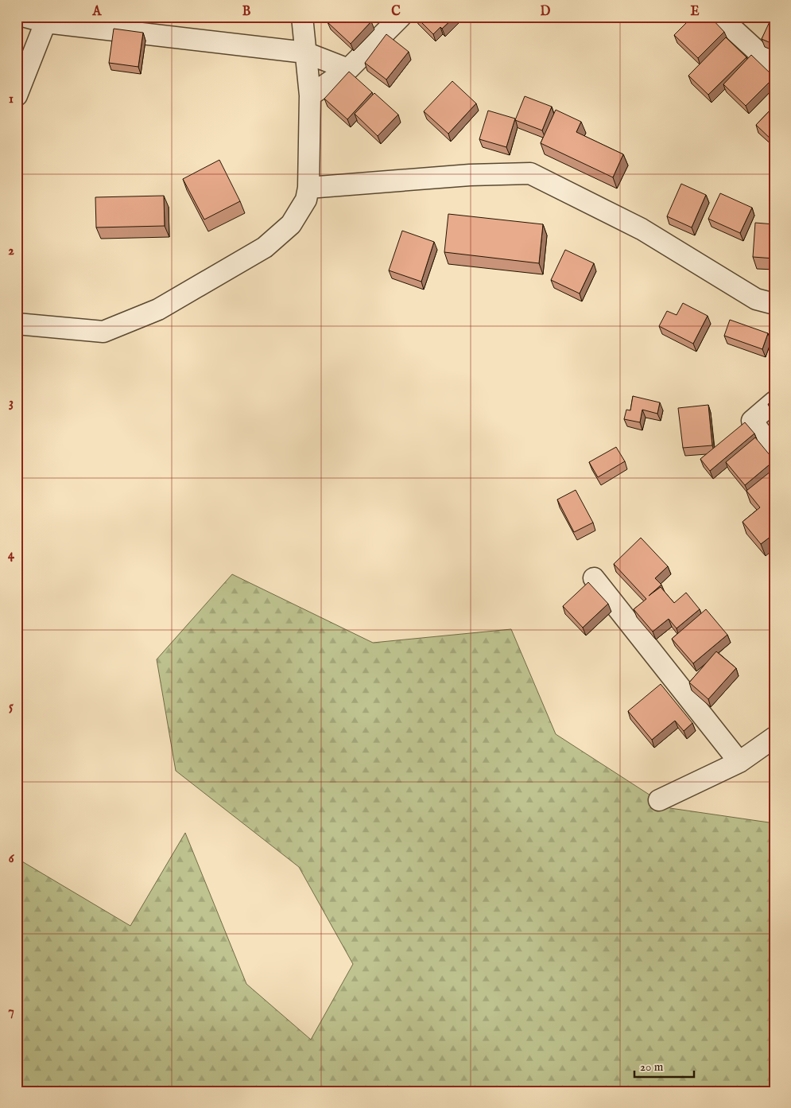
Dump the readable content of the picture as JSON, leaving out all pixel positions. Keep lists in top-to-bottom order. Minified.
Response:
{"scale_bar":"20 m","grid":{"columns":["A","B","C","D","E"],"rows":["1","2","3","4","5","6","7"]}}
